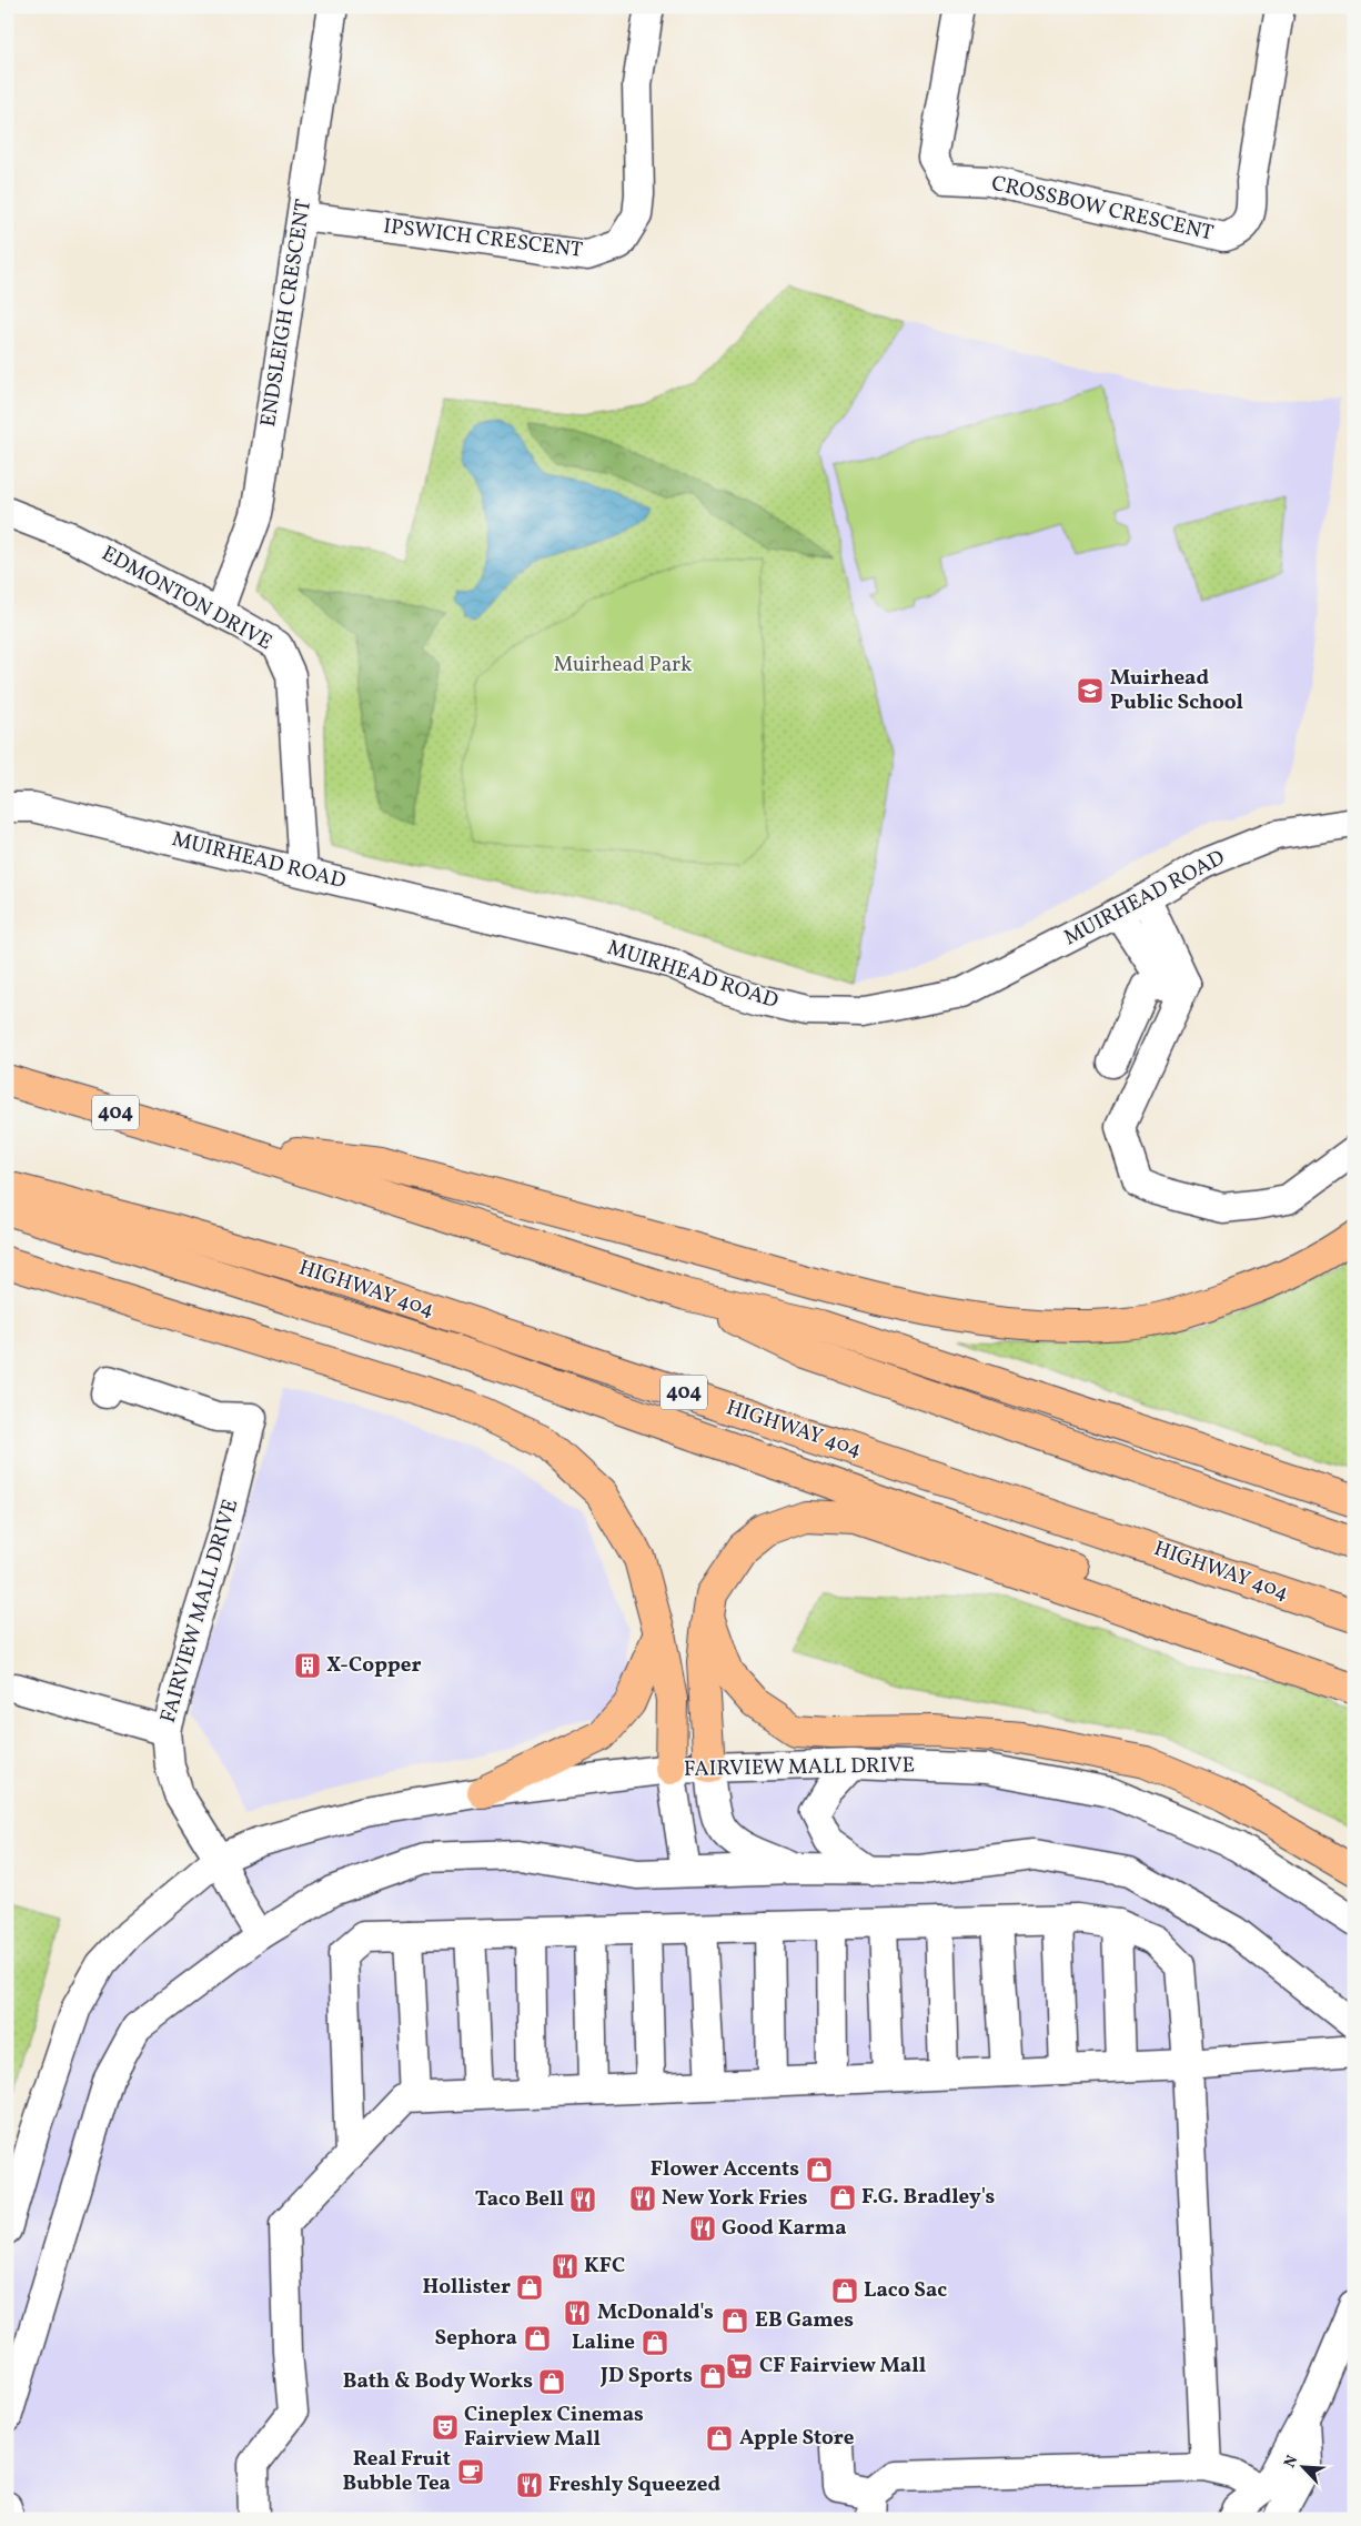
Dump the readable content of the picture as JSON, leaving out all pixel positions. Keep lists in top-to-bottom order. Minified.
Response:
{"streets":{"highway":["404","HIGHWAY 404"],"street":["CROSSBOW CRESCENT","IPSWICH CRESCENT","ENDSLEIGH CRESCENT","EDMONTON DRIVE","MUIRHEAD ROAD","FAIRVIEW MALL DRIVE"]},"crossings":[["IPSWICH CRESCENT","ENDSLEIGH CRESCENT"],["ENDSLEIGH CRESCENT","EDMONTON DRIVE"],["EDMONTON DRIVE","MUIRHEAD ROAD"]],"parks":["Muirhead Park"],"places":{"school or university":["Muirhead Public School"],"building":["X-Copper"],"shop":["Flower Accents","F.G. Bradley's","Hollister","Laco Sac","EB Games","Sephora","Laline","JD Sports","Bath & Body Works","Apple Store"],"restaurant":["New York Fries","Taco Bell","Good Karma","KFC","McDonald's","Freshly Squeezed"],"supermarket":["CF Fairview Mall"],"theatre":["Cineplex Cinemas Fairview Mall"],"cafe":["Real Fruit Bubble Tea"]},"north":"top left"}
